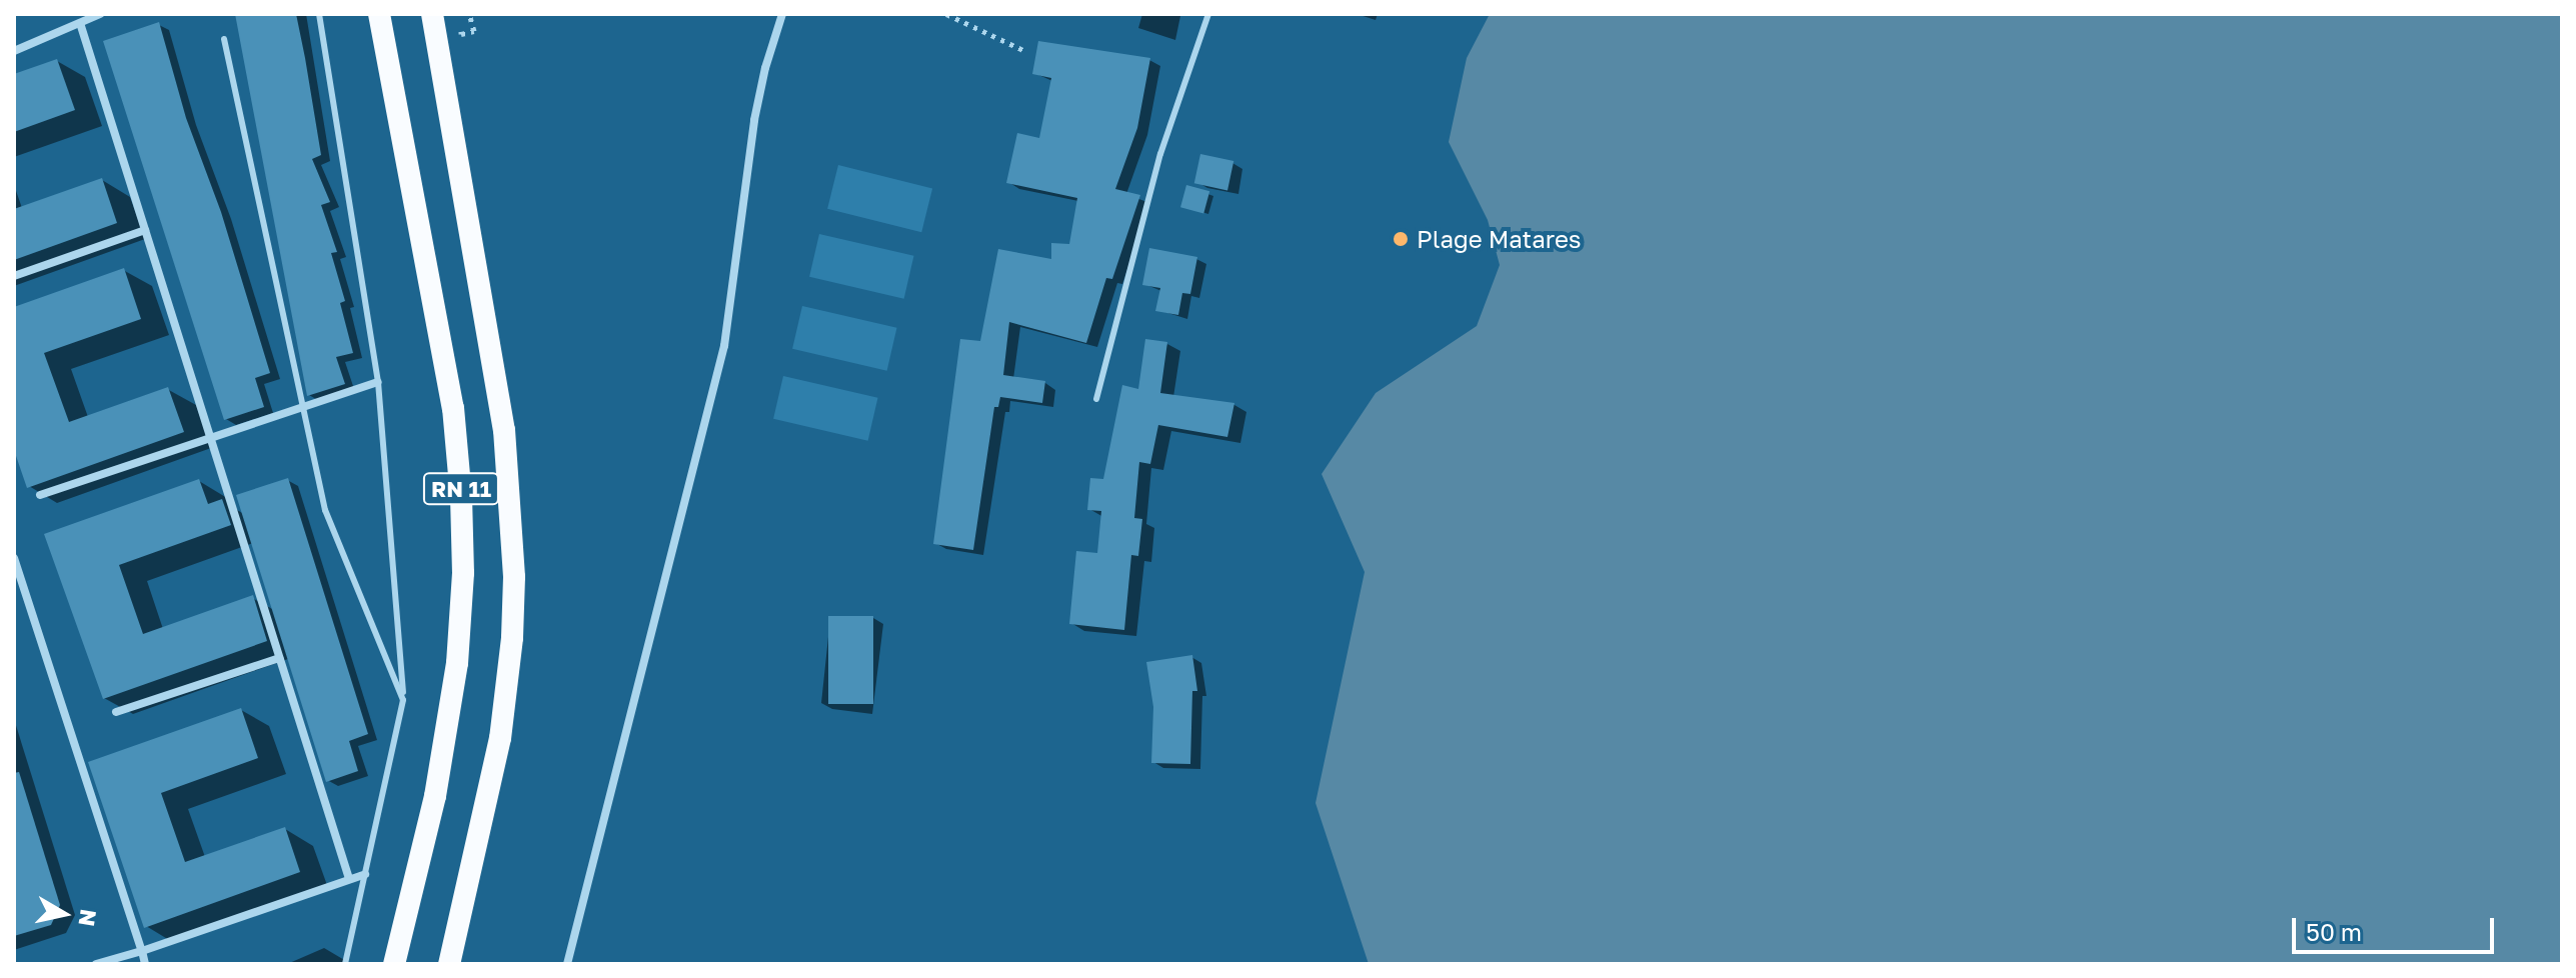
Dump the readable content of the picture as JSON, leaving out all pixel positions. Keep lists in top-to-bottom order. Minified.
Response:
{"streets":{"highway":["RN 11"]},"places":["Plage Matares"],"scale_bar":"50 m","north":"right"}
